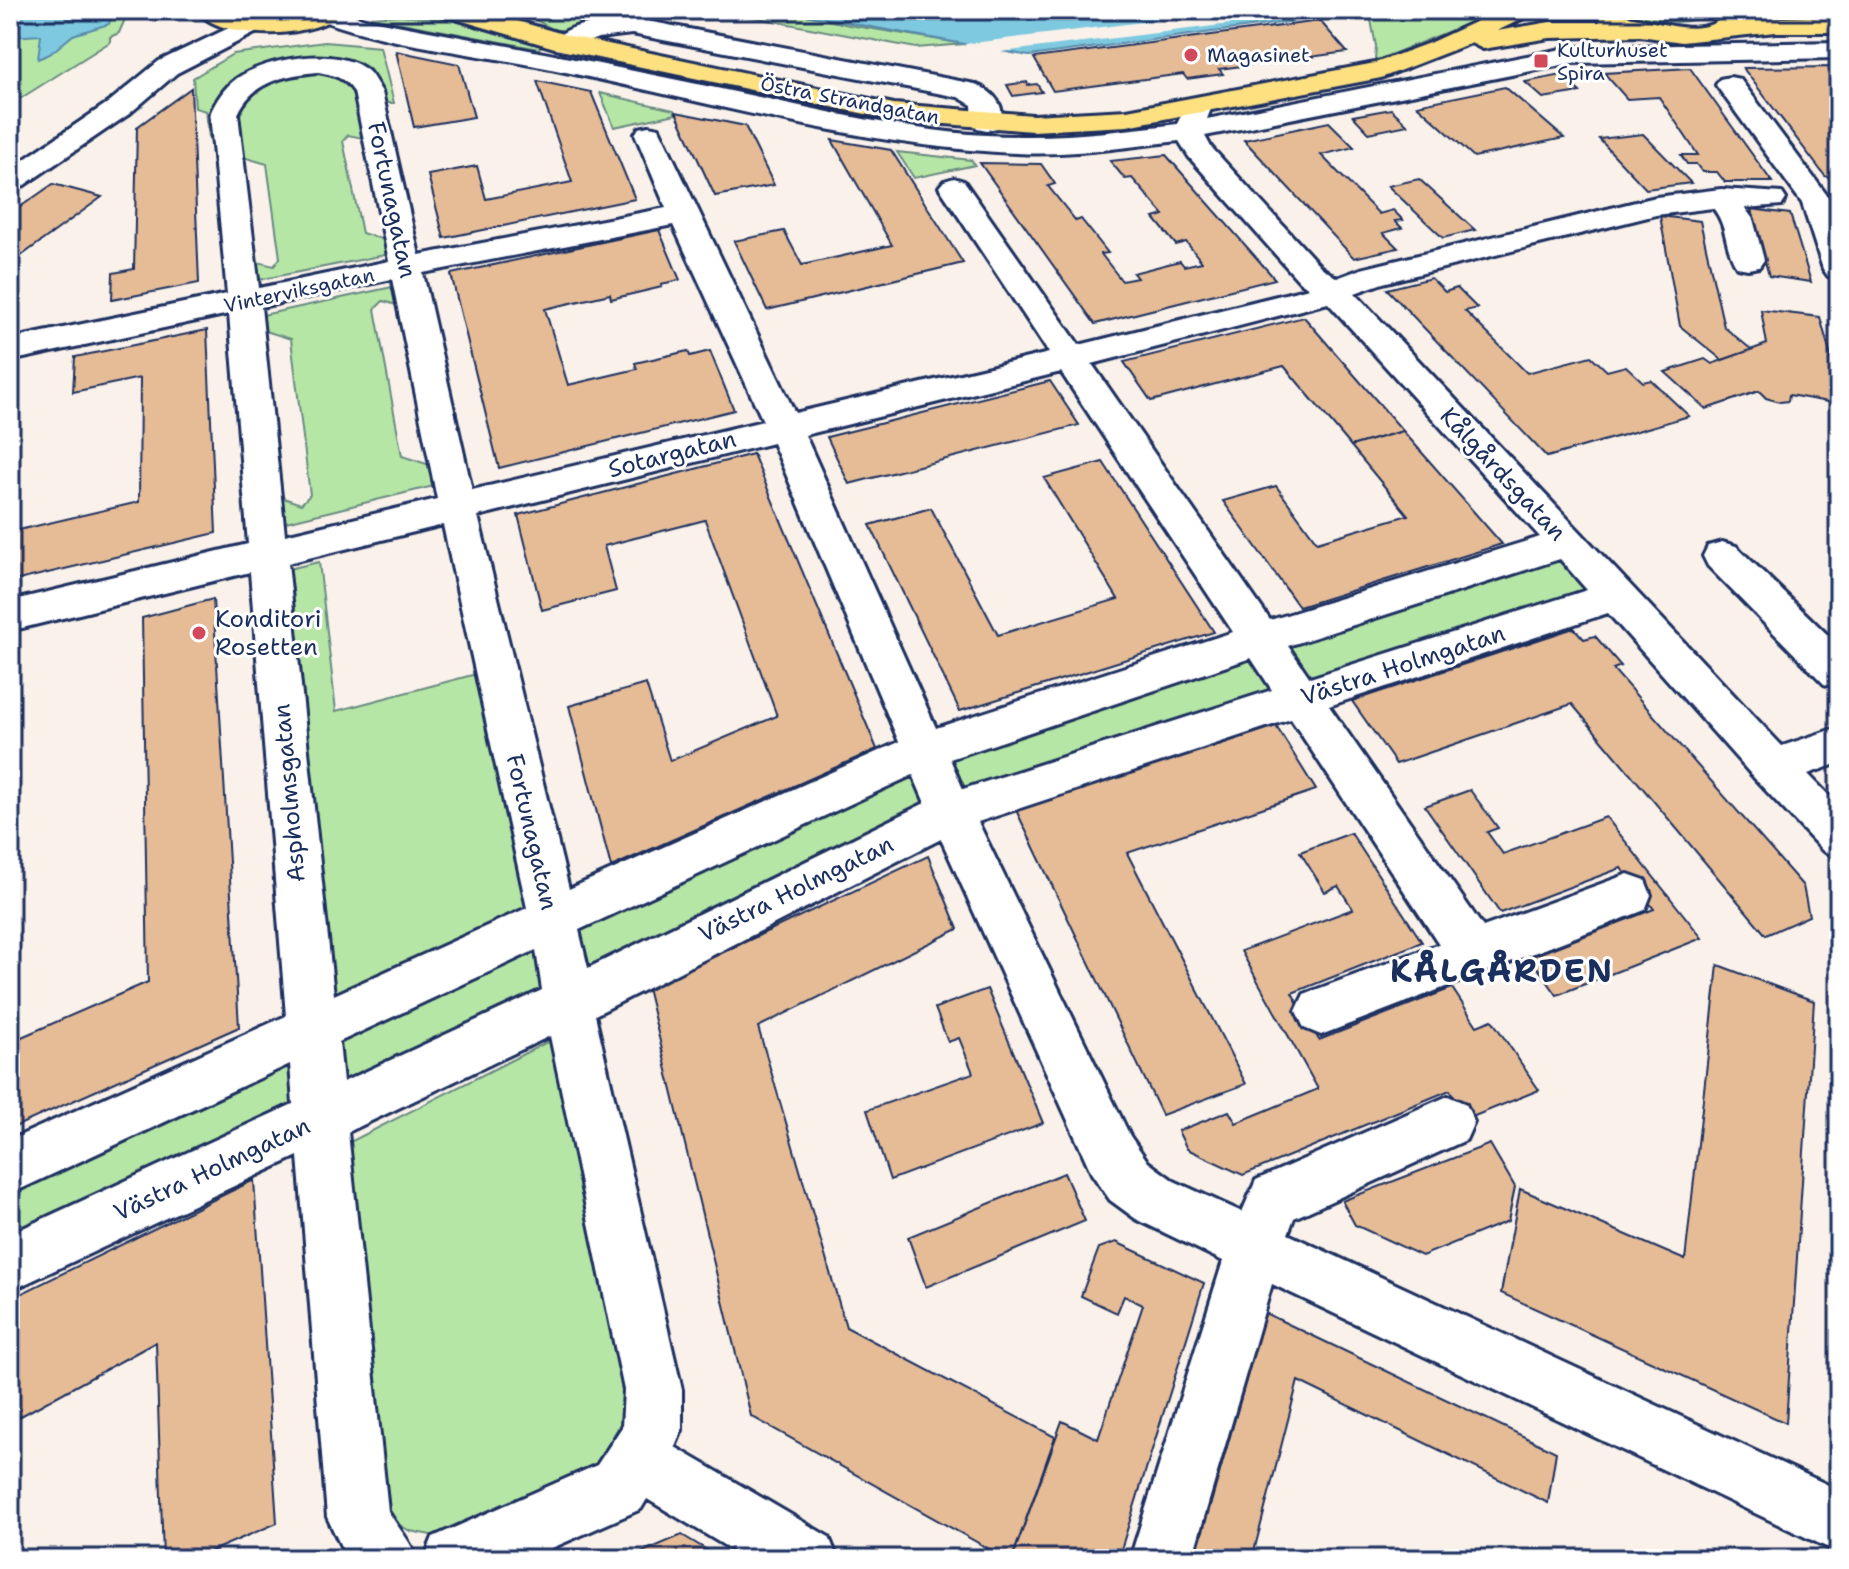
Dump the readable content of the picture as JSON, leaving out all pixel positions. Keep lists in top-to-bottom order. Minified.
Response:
{"streets":{"main road":["Östra Strandgatan"],"street":["Fortunagatan","Vinterviksgatan","Sotargatan","Kålgårdsgatan","Västra Holmgatan","Aspholmsgatan"]},"crossings":[["Östra Strandgatan","Kålgårdsgatan"],["Fortunagatan","Vinterviksgatan"],["Fortunagatan","Sotargatan"],["Fortunagatan","Västra Holmgatan"],["Fortunagatan","Aspholmsgatan"],["Vinterviksgatan","Aspholmsgatan"],["Sotargatan","Kålgårdsgatan"],["Sotargatan","Aspholmsgatan"],["Kålgårdsgatan","Västra Holmgatan"],["Västra Holmgatan","Aspholmsgatan"]],"districts":["KÅLGÅRDEN"],"places":{"other":["Magasinet","Konditori Rosetten"],"transit":["Kulturhuset Spira"]}}
